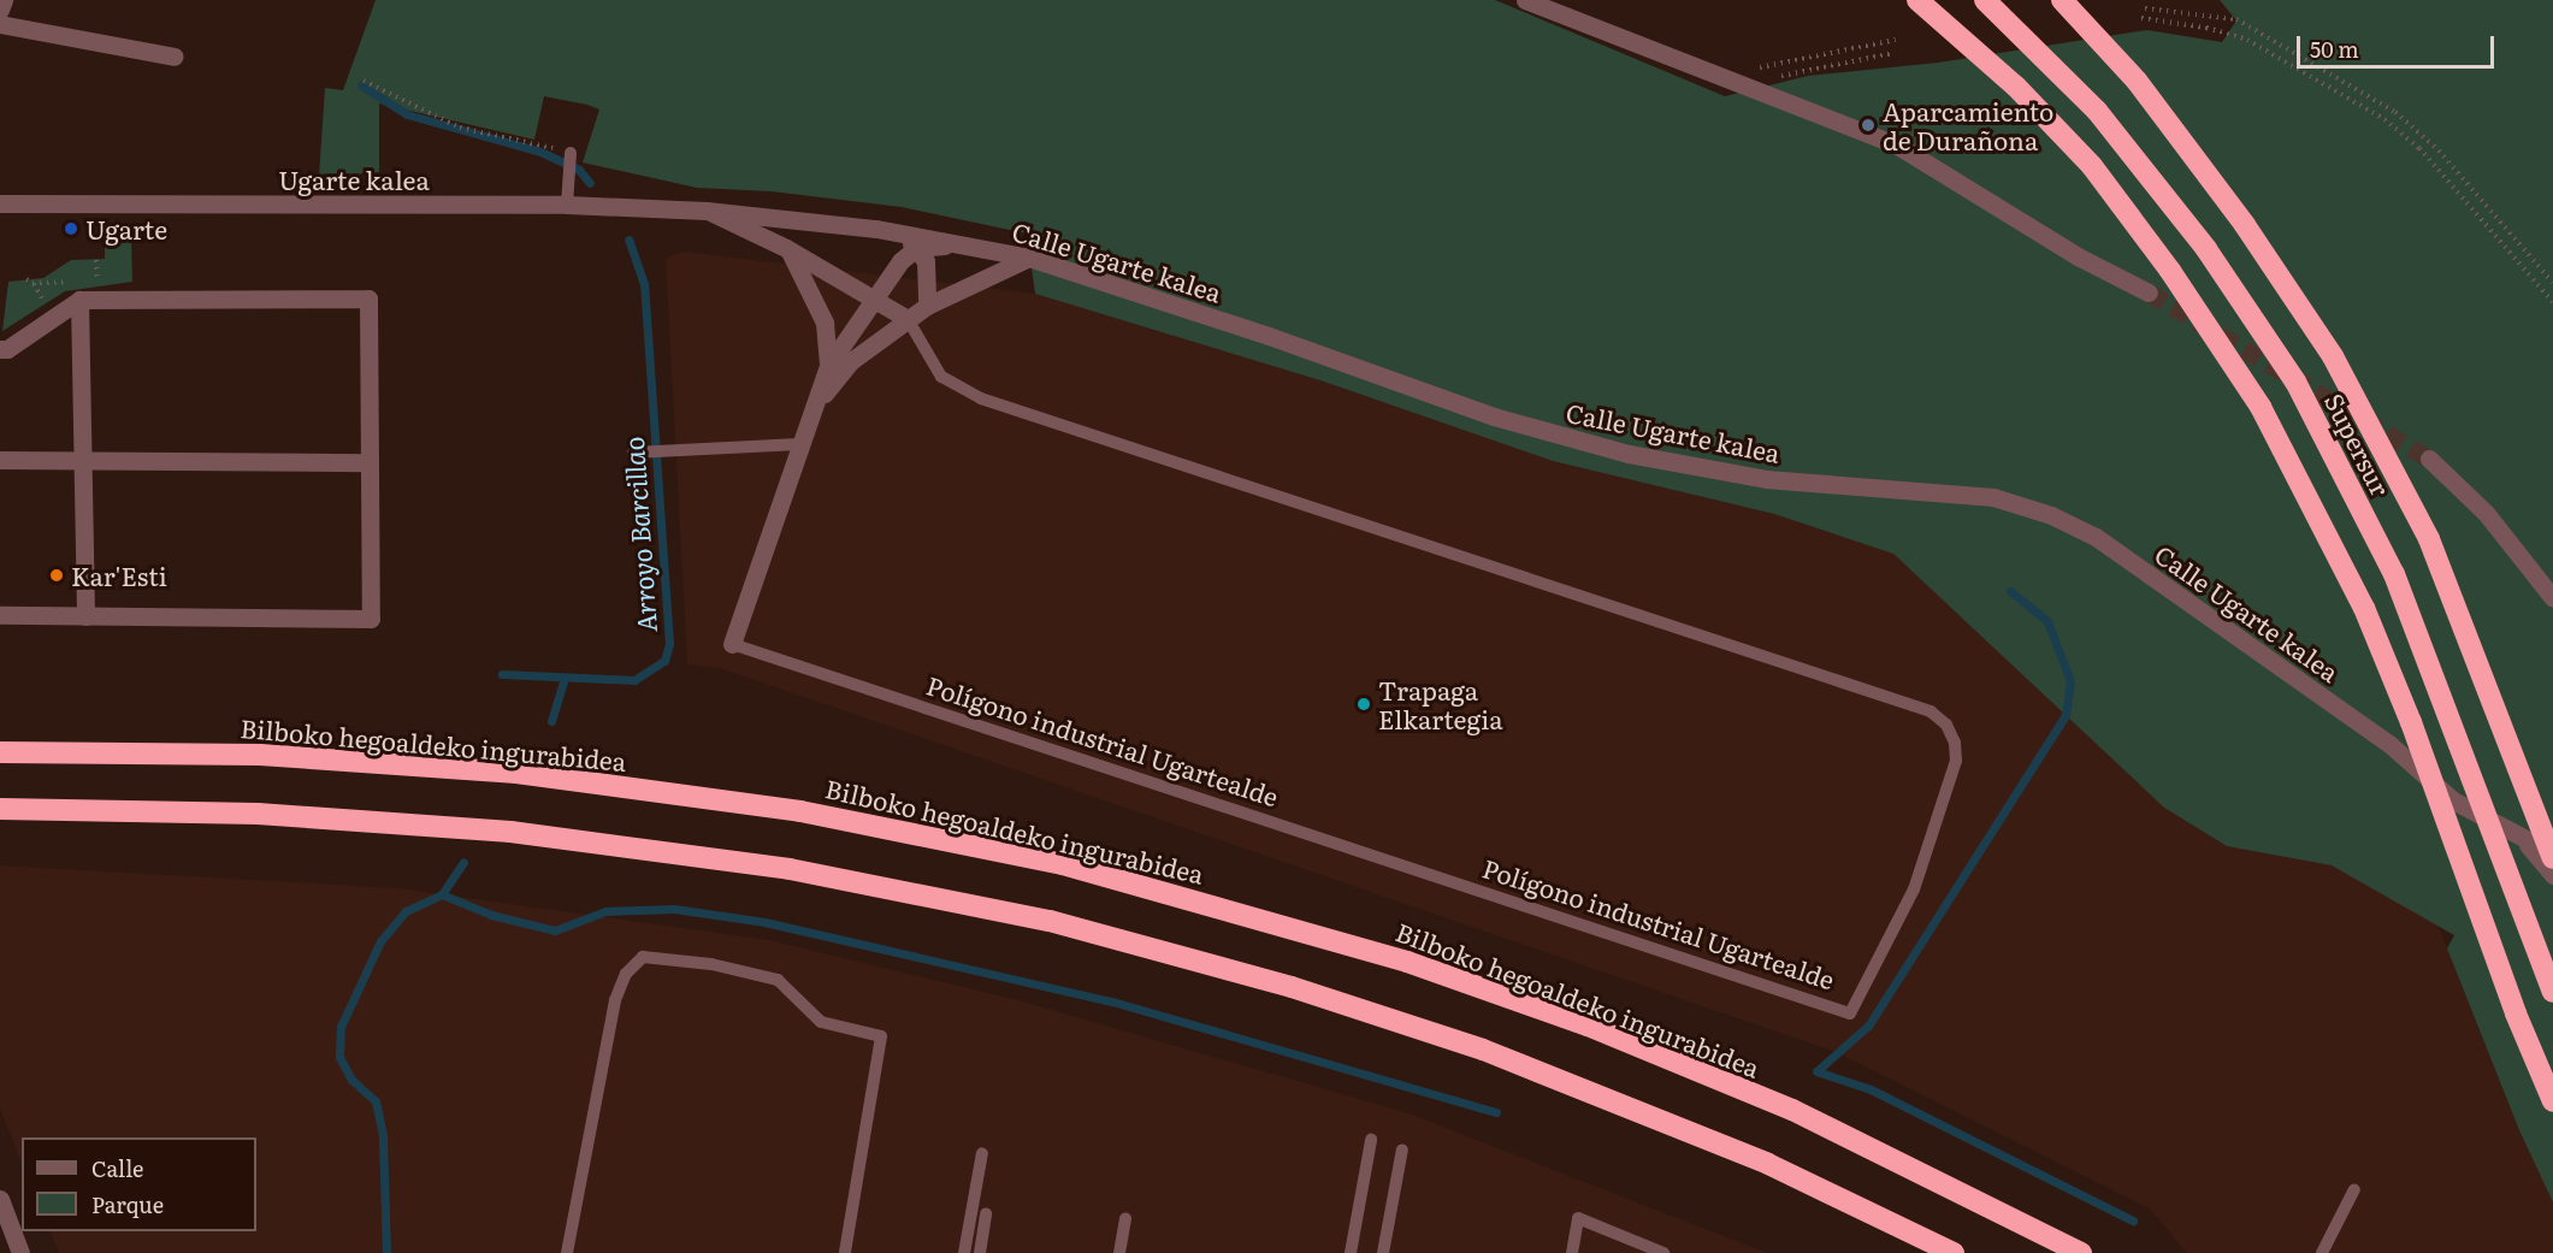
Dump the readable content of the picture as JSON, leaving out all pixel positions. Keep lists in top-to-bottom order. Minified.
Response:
{"streets":{"highway":["Supersur","Bilboko hegoaldeko ingurabidea"],"street":["Ugarte kalea","Calle Ugarte kalea","Polígono industrial Ugartealde"]},"crossings":[["Ugarte kalea","Calle Ugarte kalea"],["Calle Ugarte kalea","Supersur"],["Calle Ugarte kalea","Polígono industrial Ugartealde"]],"water":["Arroyo Barcillao"],"places":["Aparcamiento de Durañona","Ugarte","Kar'Esti","Trapaga Elkartegia"],"legend":["Calle","Parque"],"scale_bar":"50 m"}
